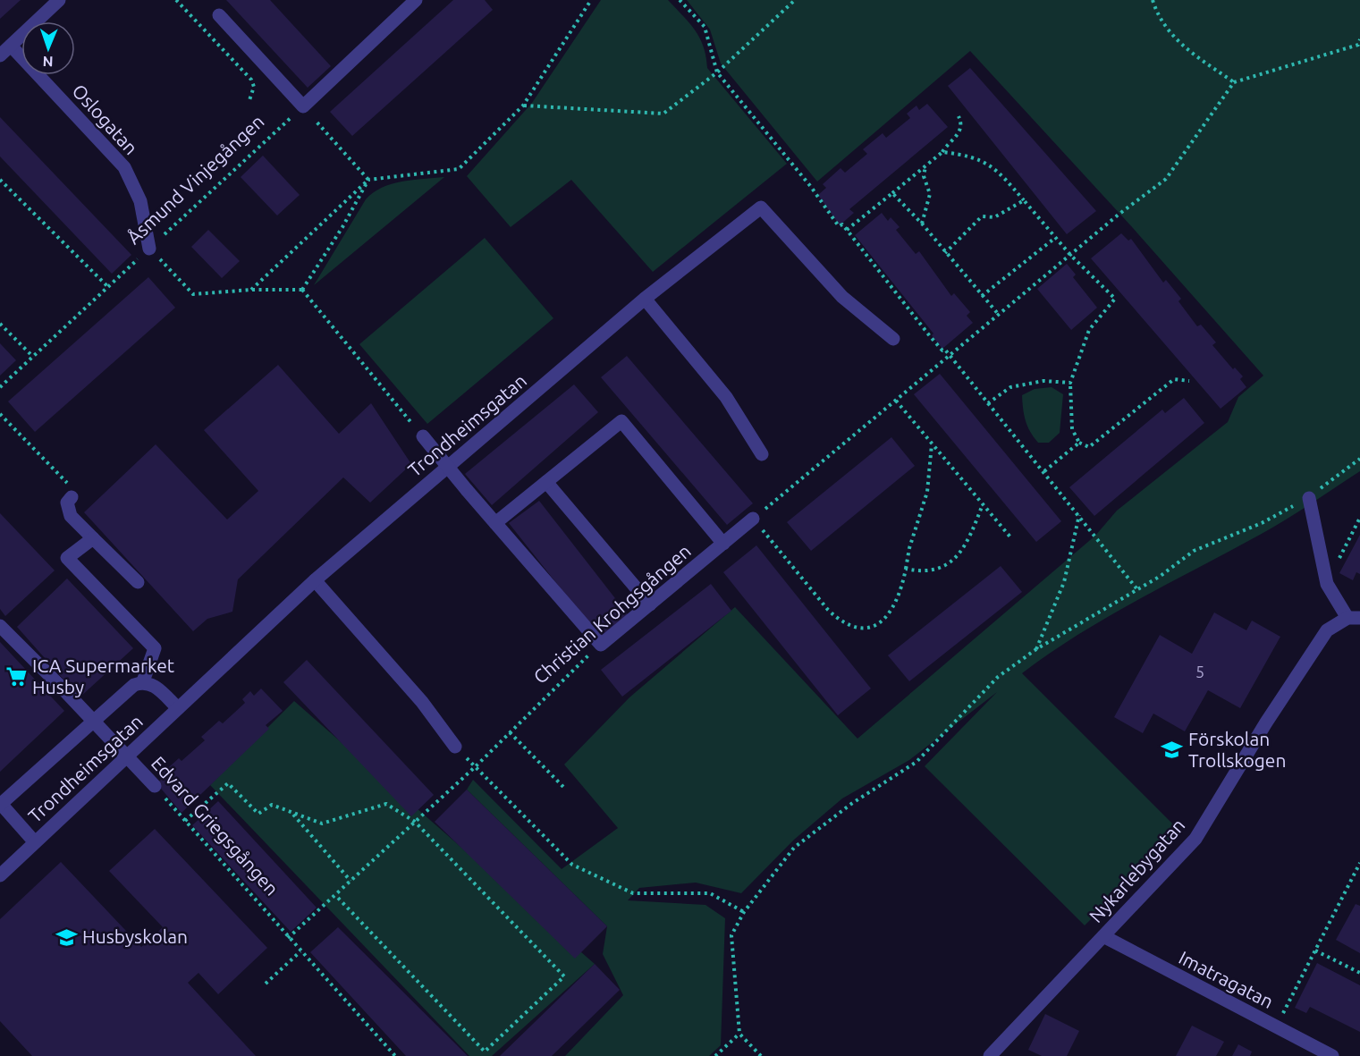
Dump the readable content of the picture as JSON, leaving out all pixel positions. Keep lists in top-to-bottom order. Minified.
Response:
{"streets":{"street":["Oslogatan","Trondheimsgatan","Christian Krohgsgången","Edvard Griegsgången","Nykarlebygatan","Imatragatan"],"path":["Åsmund Vinjegången"]},"crossings":[["Oslogatan","Åsmund Vinjegången"],["Christian Krohgsgången","Edvard Griegsgången"],["Nykarlebygatan","Imatragatan"]],"places":{"supermarket":["ICA Supermarket Husby"],"school or university":["Förskolan Trollskogen","Husbyskolan"]},"house_numbers":["5"],"north":"bottom"}
